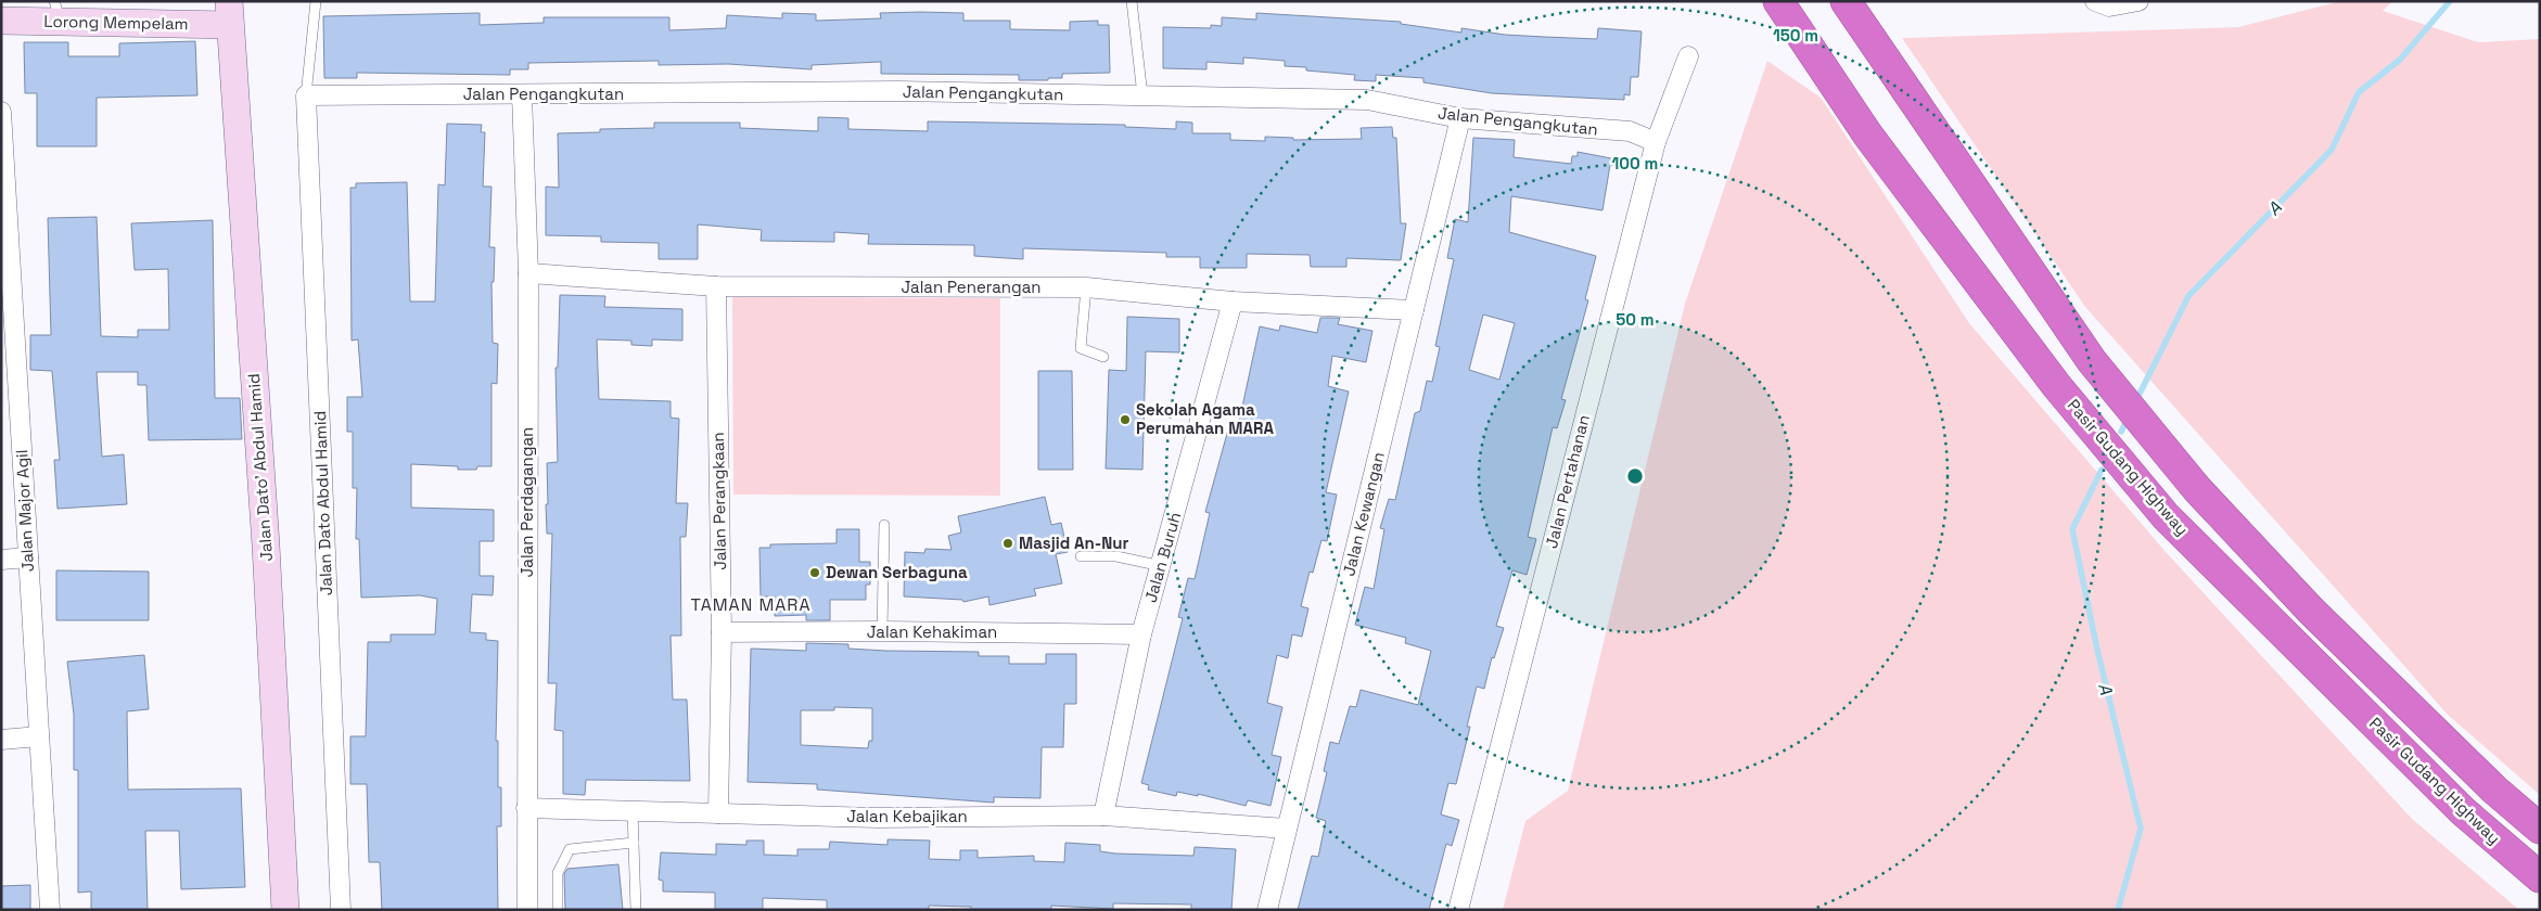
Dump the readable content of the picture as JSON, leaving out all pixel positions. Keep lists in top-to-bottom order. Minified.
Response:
{"streets":{"highway":["Pasir Gudang Highway"],"street":["Lorong Mempelam","Jalan Pengangkutan","Jalan Penerangan","Jalan Dato' Abdul Hamid","Jalan Pertahanan","Jalan Perangkaan","Jalan Perdagangan","Jalan Dato Abdul Hamid","Jalan Major Agil","Jalan Kewangan","Jalan Buruh","Jalan Kehakiman","Jalan Kebajikan"]},"crossings":[["Lorong Mempelam","Jalan Dato' Abdul Hamid"],["Jalan Pengangkutan","Jalan Pertahanan"],["Jalan Pengangkutan","Jalan Perdagangan"],["Jalan Pengangkutan","Jalan Dato Abdul Hamid"],["Jalan Pengangkutan","Jalan Kewangan"],["Jalan Penerangan","Jalan Perangkaan"],["Jalan Penerangan","Jalan Perdagangan"],["Jalan Penerangan","Jalan Kewangan"],["Jalan Penerangan","Jalan Buruh"],["Jalan Perangkaan","Jalan Kehakiman"],["Jalan Perangkaan","Jalan Kebajikan"],["Jalan Perdagangan","Jalan Kebajikan"],["Jalan Kewangan","Jalan Kebajikan"],["Jalan Buruh","Jalan Kehakiman"],["Jalan Buruh","Jalan Kebajikan"]],"districts":["TAMAN MARA"],"water":["A"],"places":["Sekolah Agama Perumahan MARA","Masjid An-Nur","Dewan Serbaguna"],"rings":["150 m","100 m","50 m"]}
